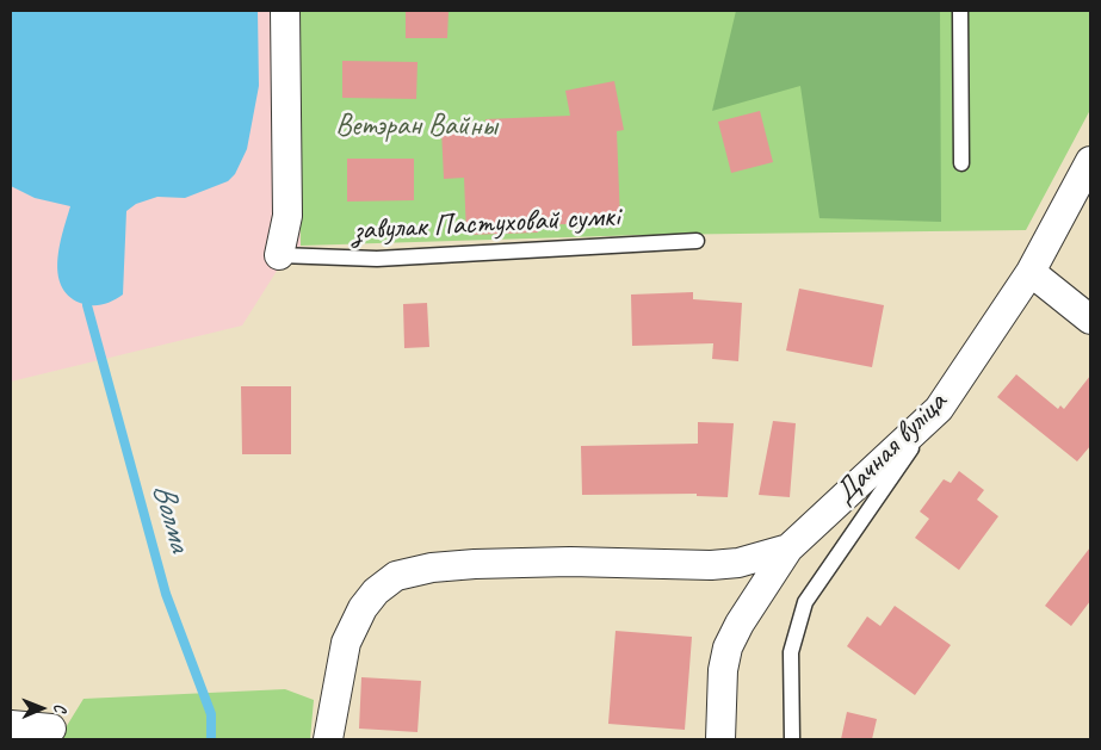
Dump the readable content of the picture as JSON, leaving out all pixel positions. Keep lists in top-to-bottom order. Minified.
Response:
{"streets":{"street":["Дачная вуліца"],"lane":["завулак Пастуховай сумкі"]},"water":["Волма"],"parks":["Ветэран Вайны"],"north":"right"}
